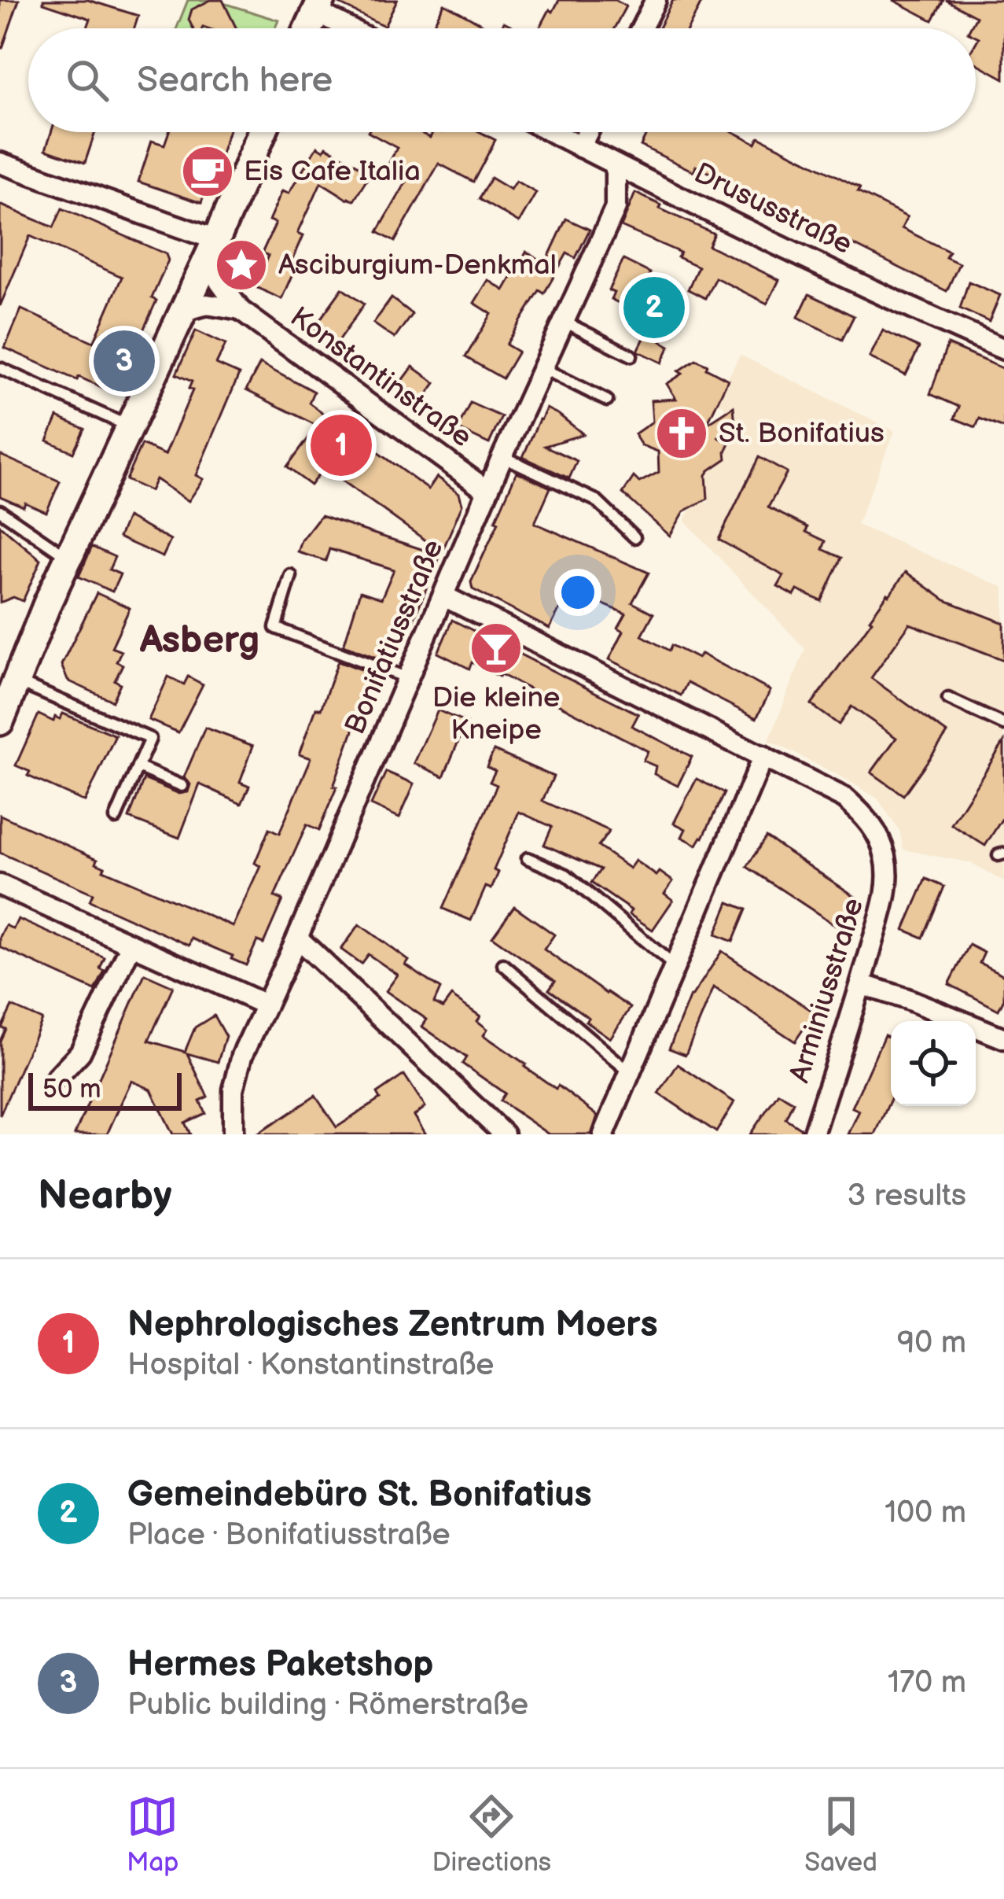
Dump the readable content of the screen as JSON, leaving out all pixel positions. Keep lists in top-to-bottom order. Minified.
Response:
{"streets":{"street":["Drususstraße","Konstantinstraße","Bonifatiusstraße","Arminiusstraße"]},"crossings":[["Drususstraße","Bonifatiusstraße"],["Konstantinstraße","Bonifatiusstraße"],["Bonifatiusstraße","Arminiusstraße"]],"districts":["Asberg"],"places":{"cafe":["Eis Cafe Italia"],"place":["Asciburgium-Denkmal"],"church":["St. Bonifatius"],"bar":["Die kleine Kneipe"]},"scale_bar":"50 m","page":{"search":"Search here","pins":["2","3","1"],"scale":"50 m","heading":["Nearby","3 results"],"list":[{"mark":"1","name":"Nephrologisches Zentrum Moers","note":"Hospital · Konstantinstraße","value":"90 m"},{"mark":"2","name":"Gemeindebüro St. Bonifatius","note":"Place · Bonifatiusstraße","value":"100 m"},{"mark":"3","name":"Hermes Paketshop","note":"Public building · Römerstraße","value":"170 m"}],"nav":["Map","Directions","Saved"]}}
